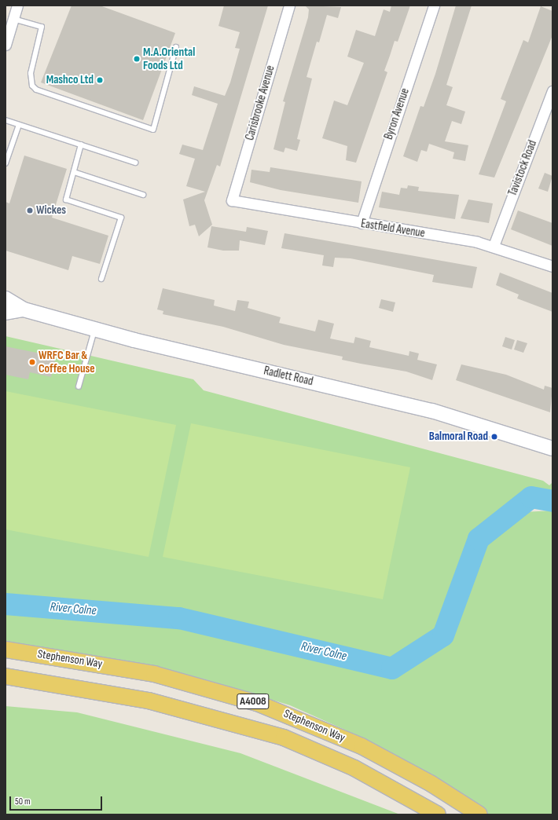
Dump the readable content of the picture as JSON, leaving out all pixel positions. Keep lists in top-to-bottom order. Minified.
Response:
{"streets":{"main road":["Stephenson Way","A4008"],"street":["Carisbrooke Avenue","Byron Avenue","Tavistock Road","Eastfield Avenue","Radlett Road"]},"crossings":[["Carisbrooke Avenue","Eastfield Avenue"],["Byron Avenue","Eastfield Avenue"],["Tavistock Road","Eastfield Avenue"]],"water":["River Colne"],"places":["M.A.Oriental Foods Ltd","Mashco Ltd","Wickes","WRFC Bar & Coffee House","Balmoral Road"],"scale_bar":"50 m"}
